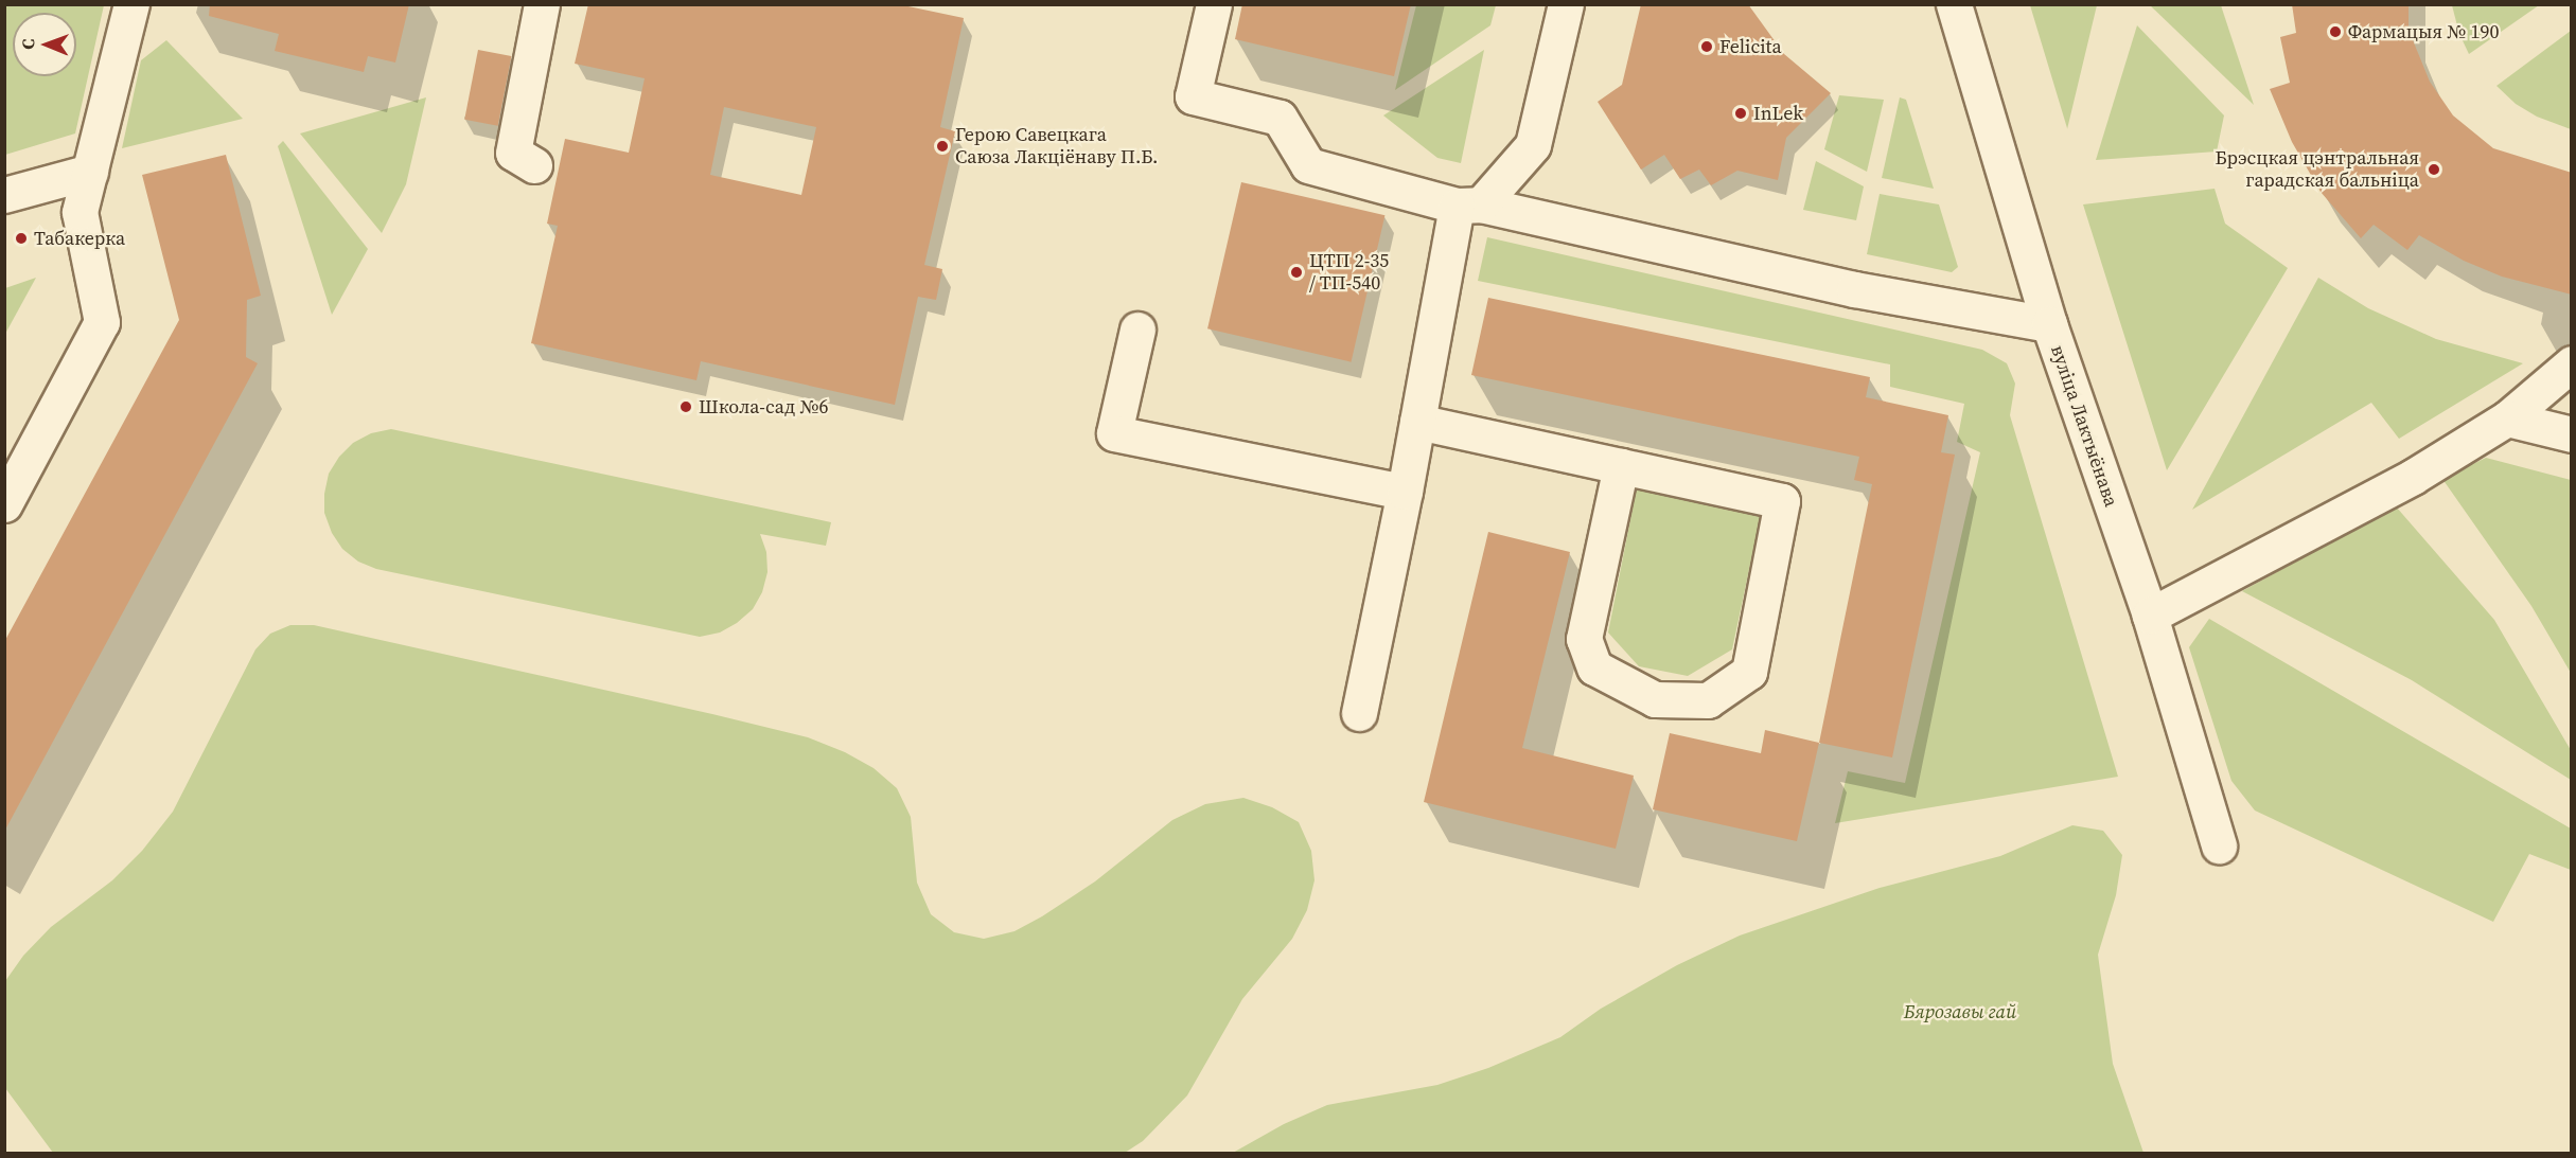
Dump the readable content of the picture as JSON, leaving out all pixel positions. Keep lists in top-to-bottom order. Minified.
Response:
{"streets":{"street":["вуліца Лактыёнава"]},"parks":["Бярозавы гай"],"places":["Фармацыя № 190","Felicita","InLek","Герою Савецкага Саюза Лакціёнаву П.Б.","Брэсцкая цэнтральная гарадская бальніца","Табакерка","ЦТП 2-35 / ТП-540","Школа-сад №6"],"north":"left"}
